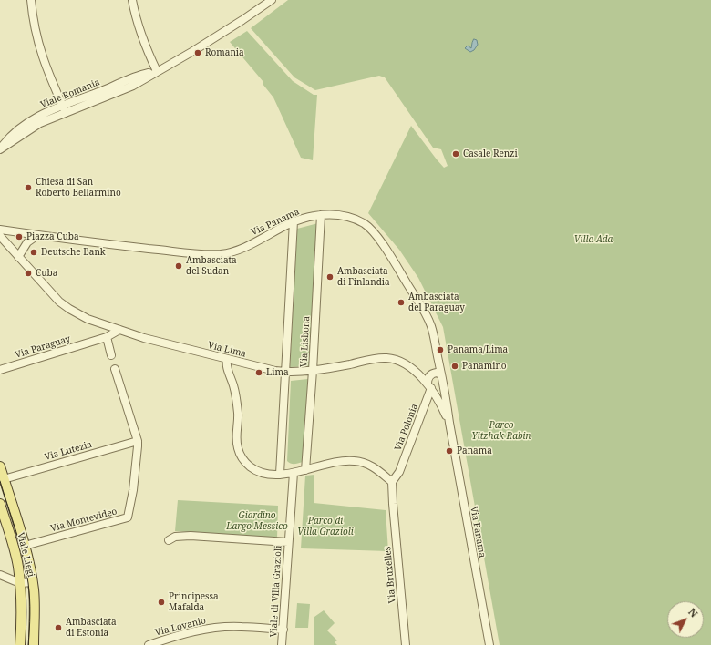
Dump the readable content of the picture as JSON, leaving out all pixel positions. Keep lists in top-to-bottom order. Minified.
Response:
{"streets":{"main road":["Viale Liegi"],"street":["Viale Romania","Via Panama","Via Lisbona","Via Paraguay","Via Lima","Via Polonia","Via Lutezia","Via Montevideo","Via Bruxelles","Viale di Villa Grazioli","Via Lovanio"]},"crossings":[["Via Panama","Via Lisbona"],["Via Panama","Via Lima"],["Via Panama","Via Polonia"],["Via Lisbona","Via Lima"],["Via Paraguay","Via Lima"],["Via Lima","Via Polonia"],["Via Polonia","Via Bruxelles"],["Via Lutezia","Via Montevideo"],["Via Lutezia","Viale Liegi"],["Via Montevideo","Viale Liegi"],["Viale di Villa Grazioli","Via Lovanio"]],"parks":["Villa Ada","Parco Yitzhak Rabin","Giardino Largo Messico","Parco di Villa Grazioli"],"places":["Romania","Casale Renzi","Chiesa di San Roberto Bellarmino","Piazza Cuba","Deutsche Bank","Ambasciata del Sudan","Cuba","Ambasciata di Finlandia","Ambasciata del Paraguay","Panama/Lima","Panamino","Lima","Panama","Principessa Mafalda","Ambasciata di Estonia"],"north":"top right"}
